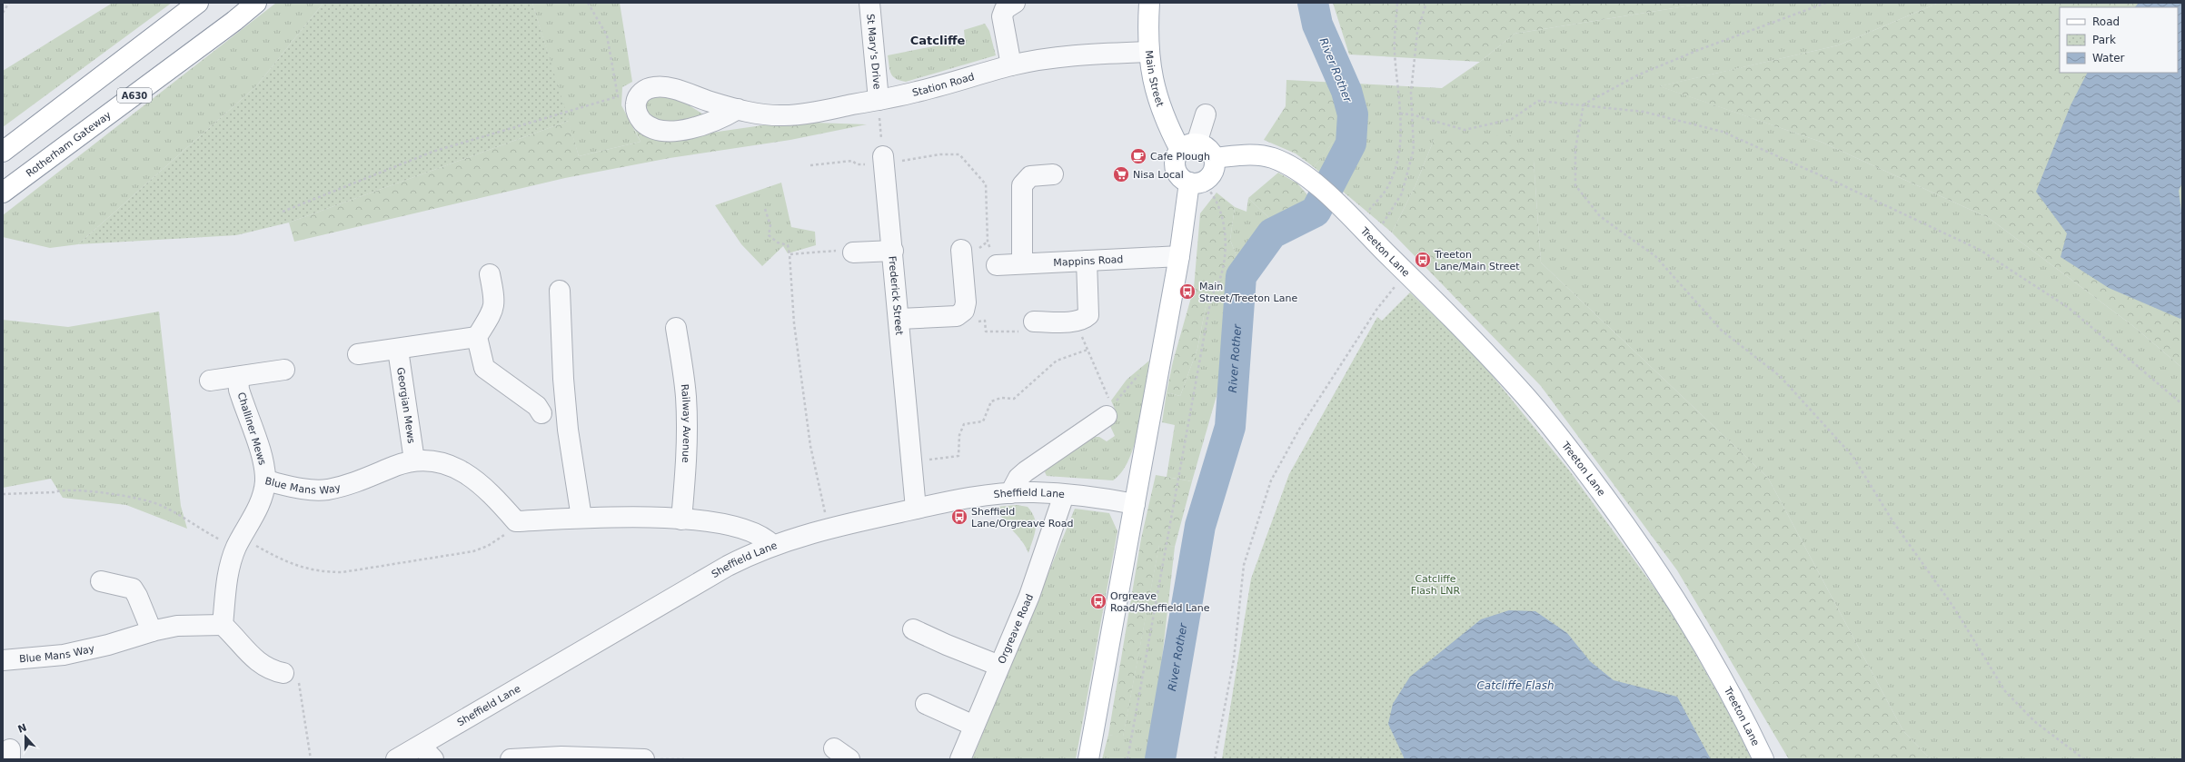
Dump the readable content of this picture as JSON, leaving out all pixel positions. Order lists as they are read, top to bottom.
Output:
{
  "streets": {
    "main road": [
      "Main Street",
      "A630",
      "Rotherham Gateway",
      "Treeton Lane"
    ],
    "street": [
      "St Mary's Drive",
      "Station Road",
      "Mappins Road",
      "Frederick Street",
      "Georgian Mews",
      "Railway Avenue",
      "Challiner Mews",
      "Blue Mans Way",
      "Sheffield Lane",
      "Orgreave Road"
    ]
  },
  "crossings": [
    ["St Mary's Drive", "Station Road"],
    ["Main Street", "Station Road"],
    ["Main Street", "Treeton Lane"],
    ["Frederick Street", "Sheffield Lane"],
    ["Georgian Mews", "Blue Mans Way"],
    ["Challiner Mews", "Blue Mans Way"],
    ["Sheffield Lane", "Orgreave Road"]
  ],
  "districts": ["Catcliffe"],
  "water": ["River Rother", "Catcliffe Flash"],
  "parks": ["Catcliffe Flash LNR"],
  "places": {
    "cafe": ["Cafe Plough"],
    "supermarket": ["Nisa Local"],
    "bus stop": [
      "Treeton Lane/Main Street",
      "Main Street/Treeton Lane",
      "Sheffield Lane/Orgreave Road",
      "Orgreave Road/Sheffield Lane"
    ]
  },
  "legend": ["Road", "Park", "Water"],
  "north": "top"
}
